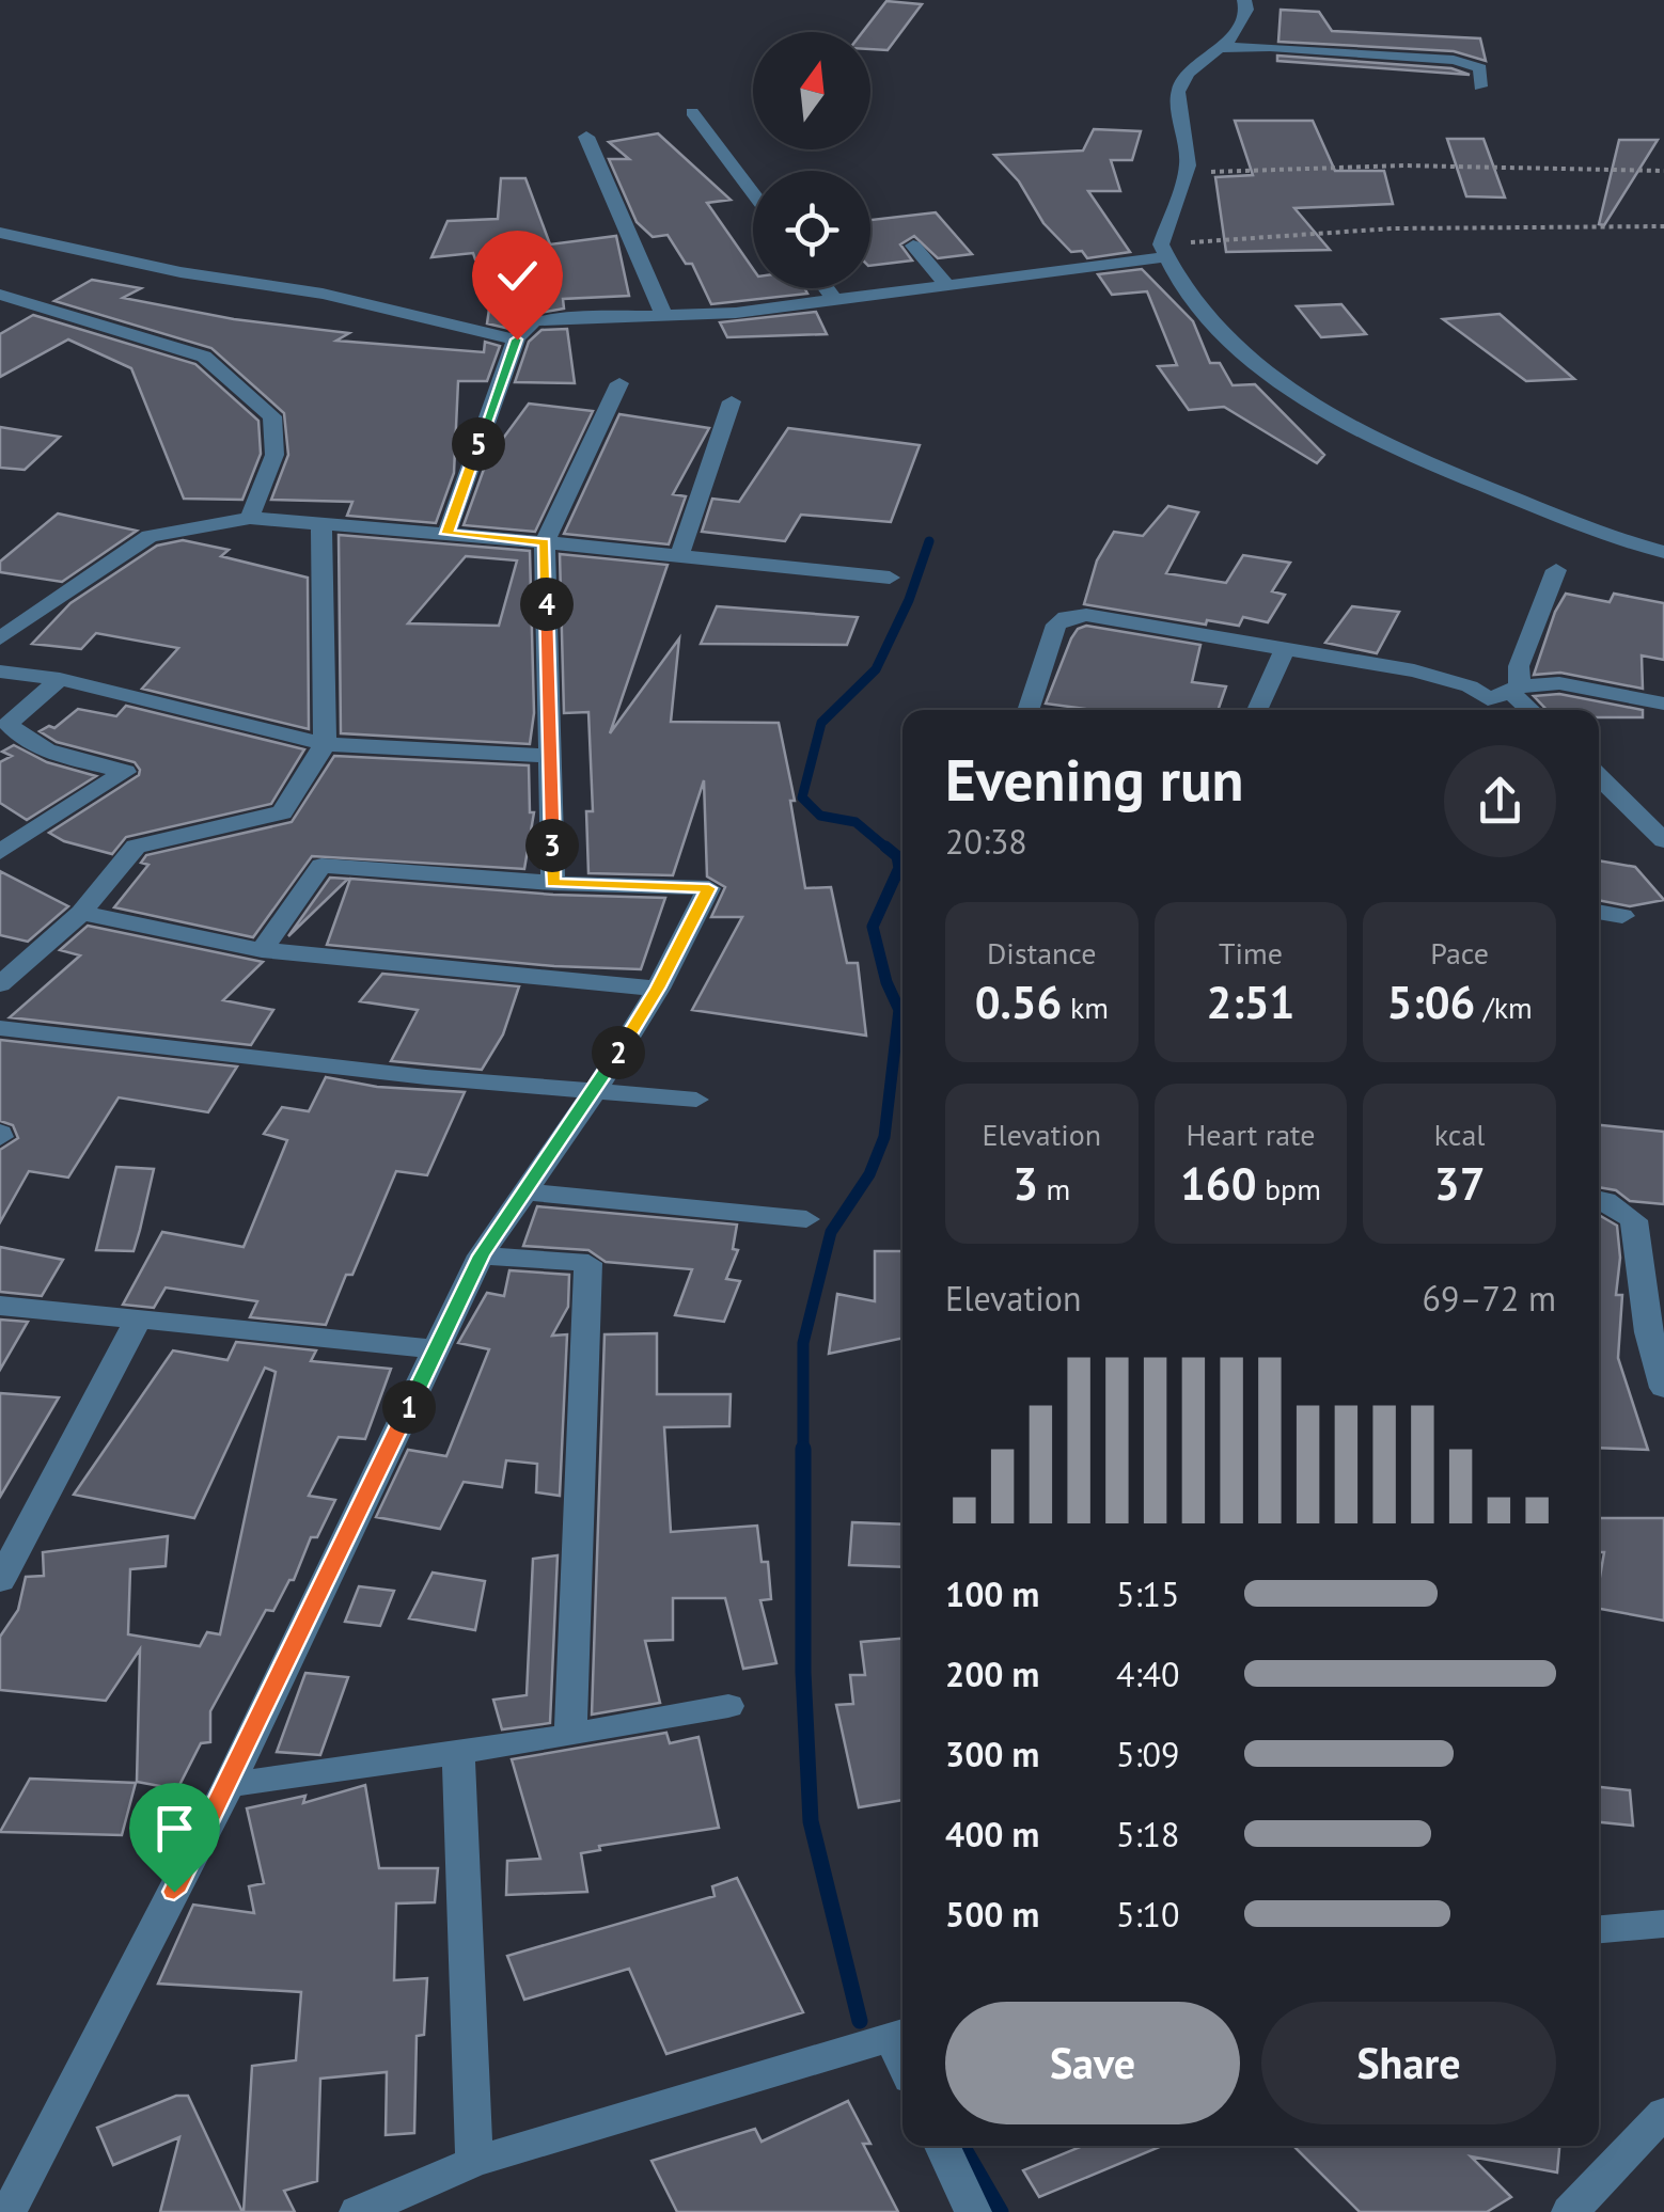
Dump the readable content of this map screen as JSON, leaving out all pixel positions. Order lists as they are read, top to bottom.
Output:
{
  "north": "top",
  "page": {
    "pins": [
      "5",
      "4",
      "3",
      "2",
      "1"
    ],
    "heading": ["Evening run", "20:38"],
    "stats": [
      ["Distance", "0.56 km"],
      ["Time", "2:51"],
      ["Pace", "5:06 /km"],
      ["Elevation", "3 m"],
      ["Heart rate", "160 bpm"],
      ["kcal", "37"]
    ],
    "chart": ["Elevation", "69–72 m"],
    "list": [
      {
        "name": "100 m",
        "note": "5:15"
      },
      {
        "name": "200 m",
        "note": "4:40"
      },
      {
        "name": "300 m",
        "note": "5:09"
      },
      {
        "name": "400 m",
        "note": "5:18"
      },
      {
        "name": "500 m",
        "note": "5:10"
      }
    ],
    "buttons": ["Save", "Share"]
  }
}
